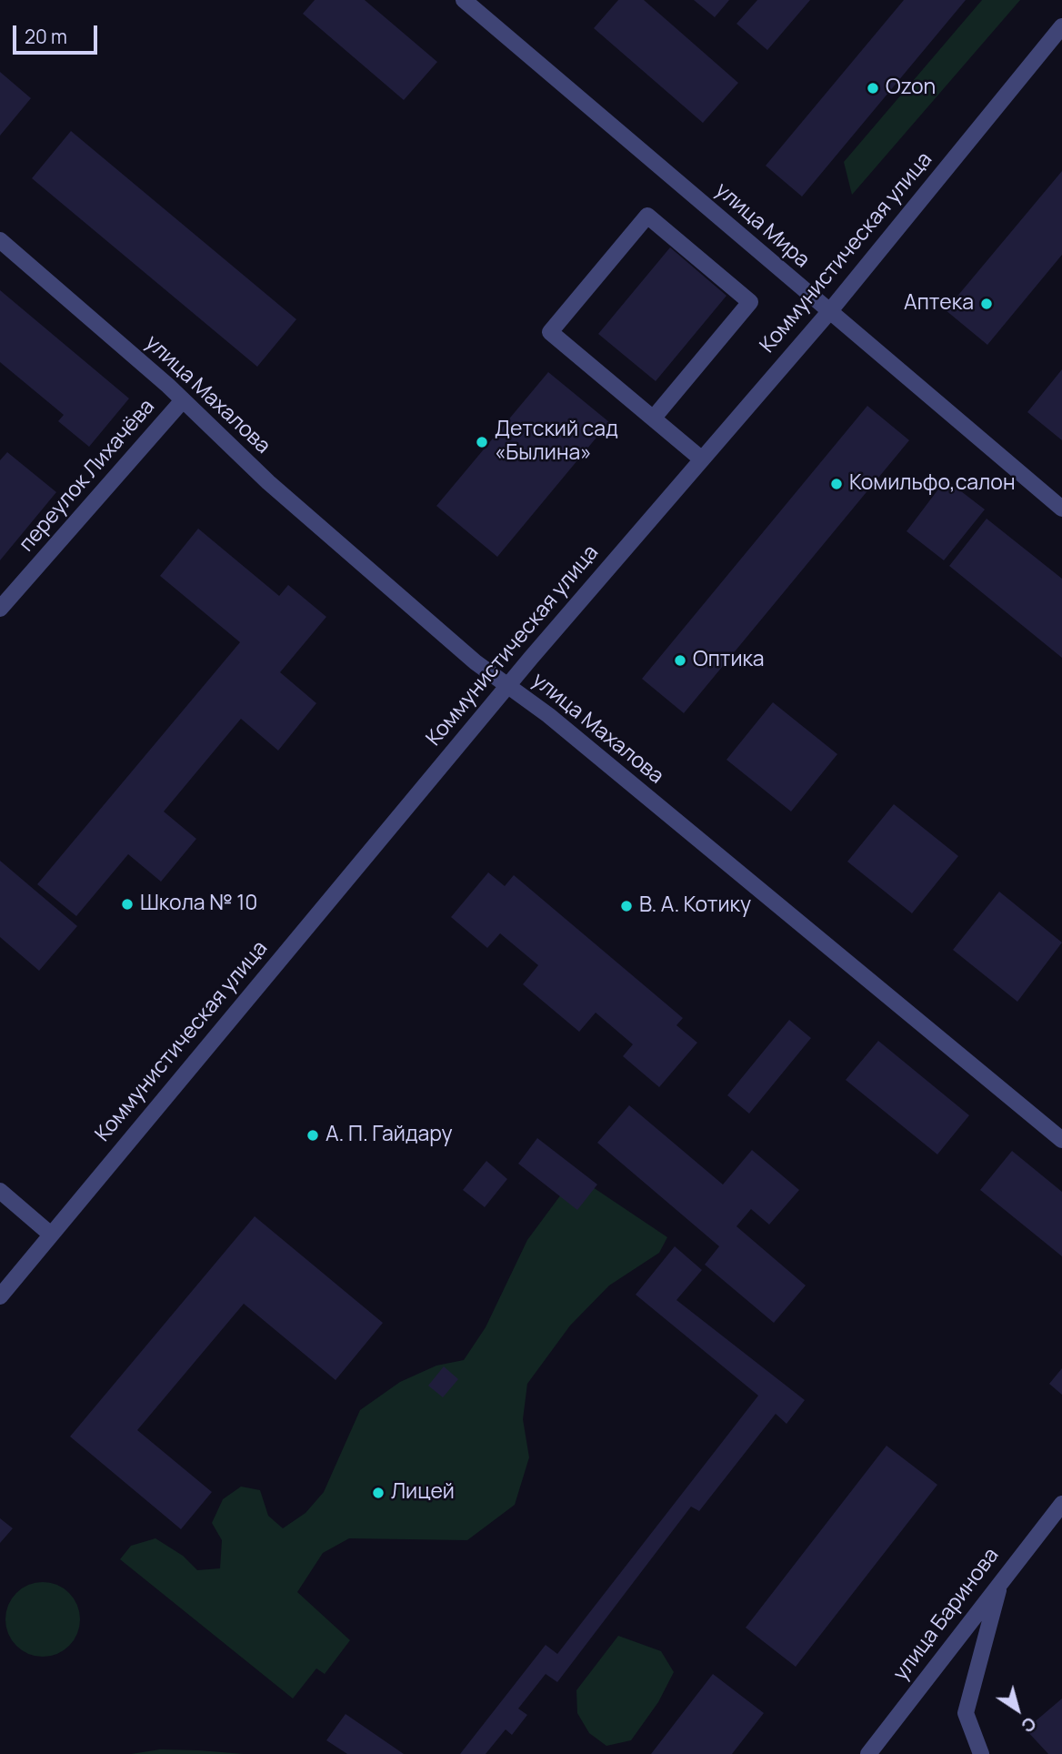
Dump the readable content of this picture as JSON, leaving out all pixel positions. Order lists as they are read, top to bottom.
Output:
{
  "streets": {
    "street": [
      "улица Мира",
      "Коммунистическая улица",
      "улица Махалова",
      "переулок Лихачёва",
      "улица Баринова"
    ]
  },
  "crossings": [
    ["улица Мира", "Коммунистическая улица"],
    ["Коммунистическая улица", "улица Махалова"],
    ["улица Махалова", "переулок Лихачёва"]
  ],
  "places": [
    "Ozon",
    "Аптека",
    "Детский сад «Былина»",
    "Комильфо,салон",
    "Оптика",
    "Школа № 10",
    "В. А. Котику",
    "А. П. Гайдару",
    "Лицей"
  ],
  "scale_bar": "20 m",
  "north": "bottom right"
}
